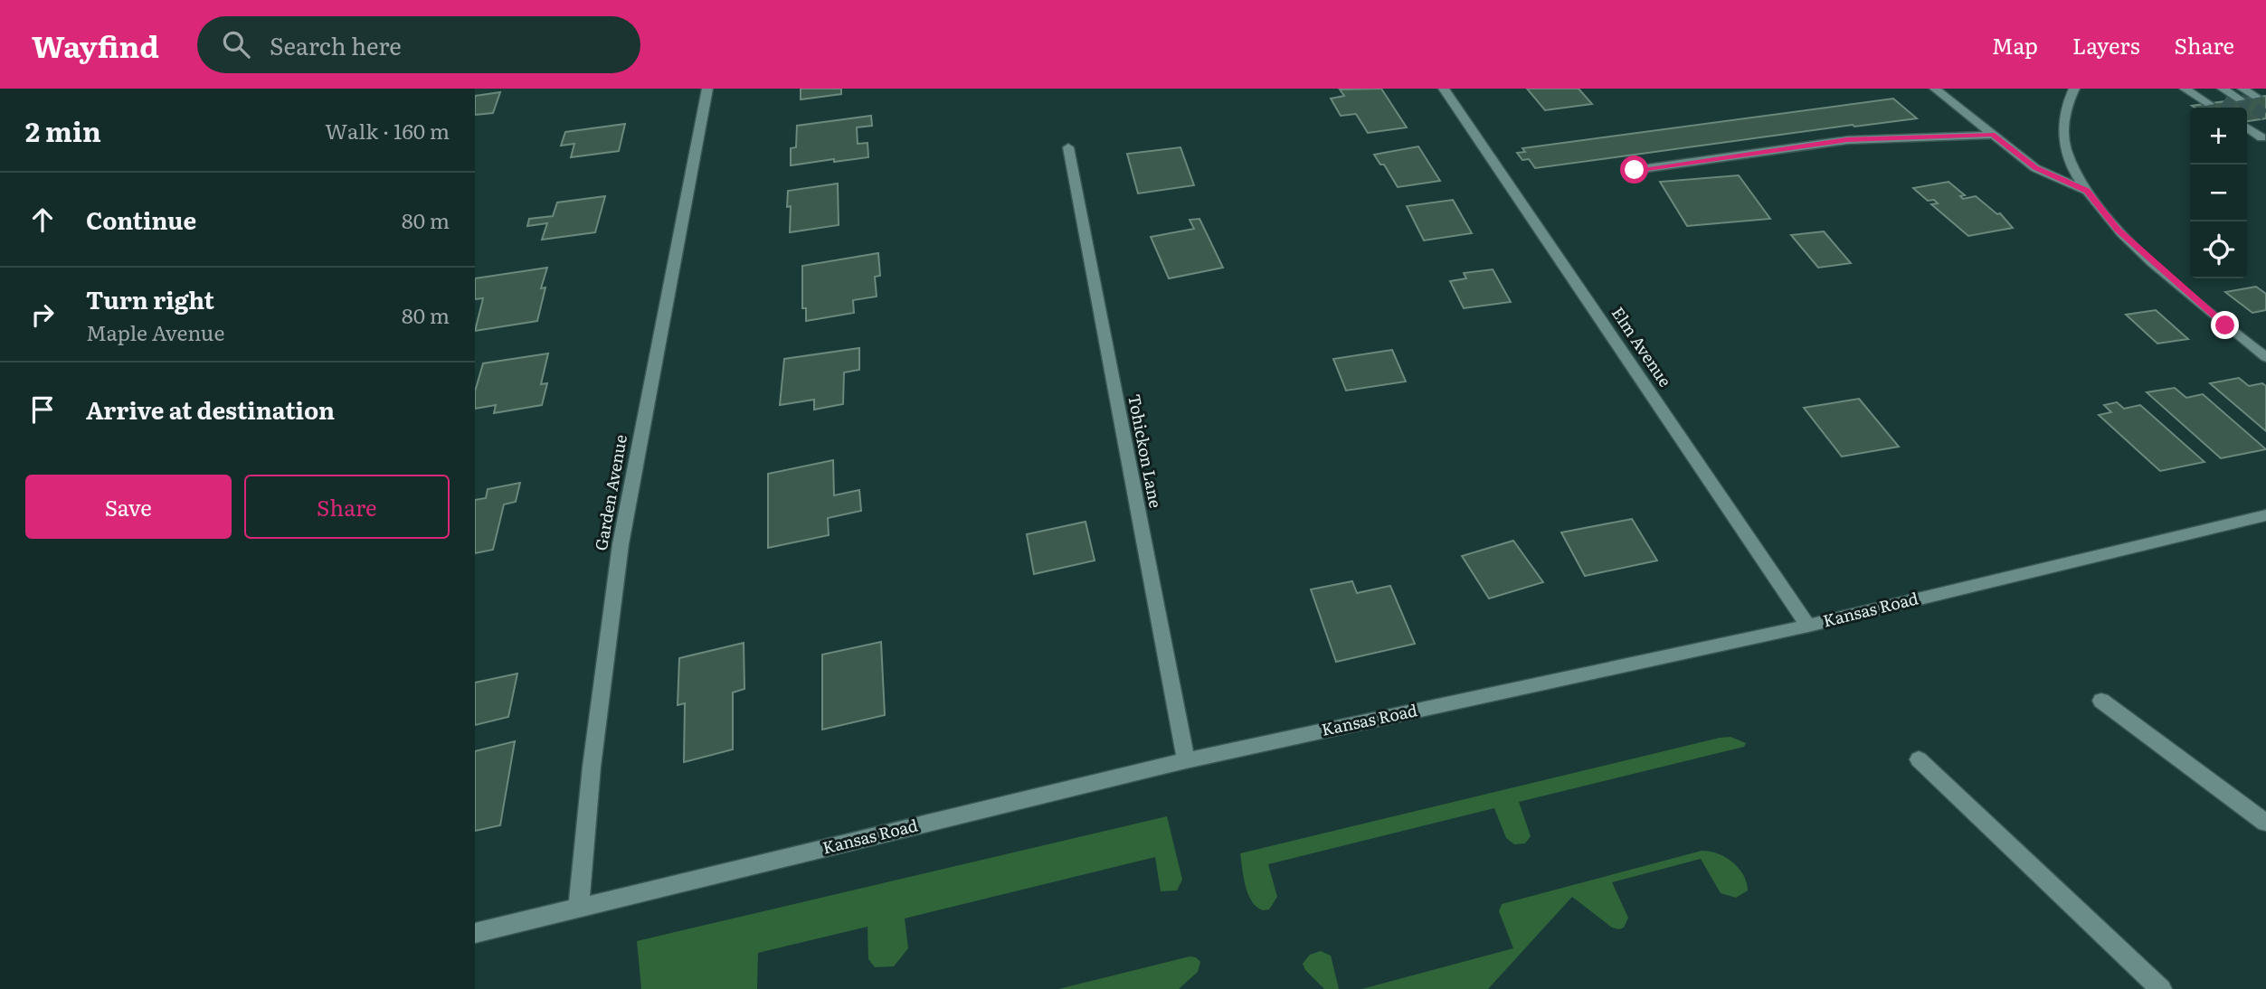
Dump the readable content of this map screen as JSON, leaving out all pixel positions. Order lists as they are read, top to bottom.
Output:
{
  "streets": {
    "street": [
      "Elm Avenue",
      "Tohickon Lane",
      "Garden Avenue",
      "Kansas Road"
    ]
  },
  "crossings": [
    ["Elm Avenue", "Kansas Road"],
    ["Tohickon Lane", "Kansas Road"],
    ["Garden Avenue", "Kansas Road"]
  ],
  "page": {
    "header": "Wayfind",
    "search": "Search here",
    "nav": ["Map", "Layers", "Share"],
    "heading": ["2 min", "Walk · 160 m"],
    "map_buttons": ["+", "−"],
    "list": [
      ["Continue", "80 m"],
      ["Turn right", "Maple Avenue", "80 m"],
      "Arrive at destination"
    ],
    "buttons": ["Save", "Share"]
  }
}
